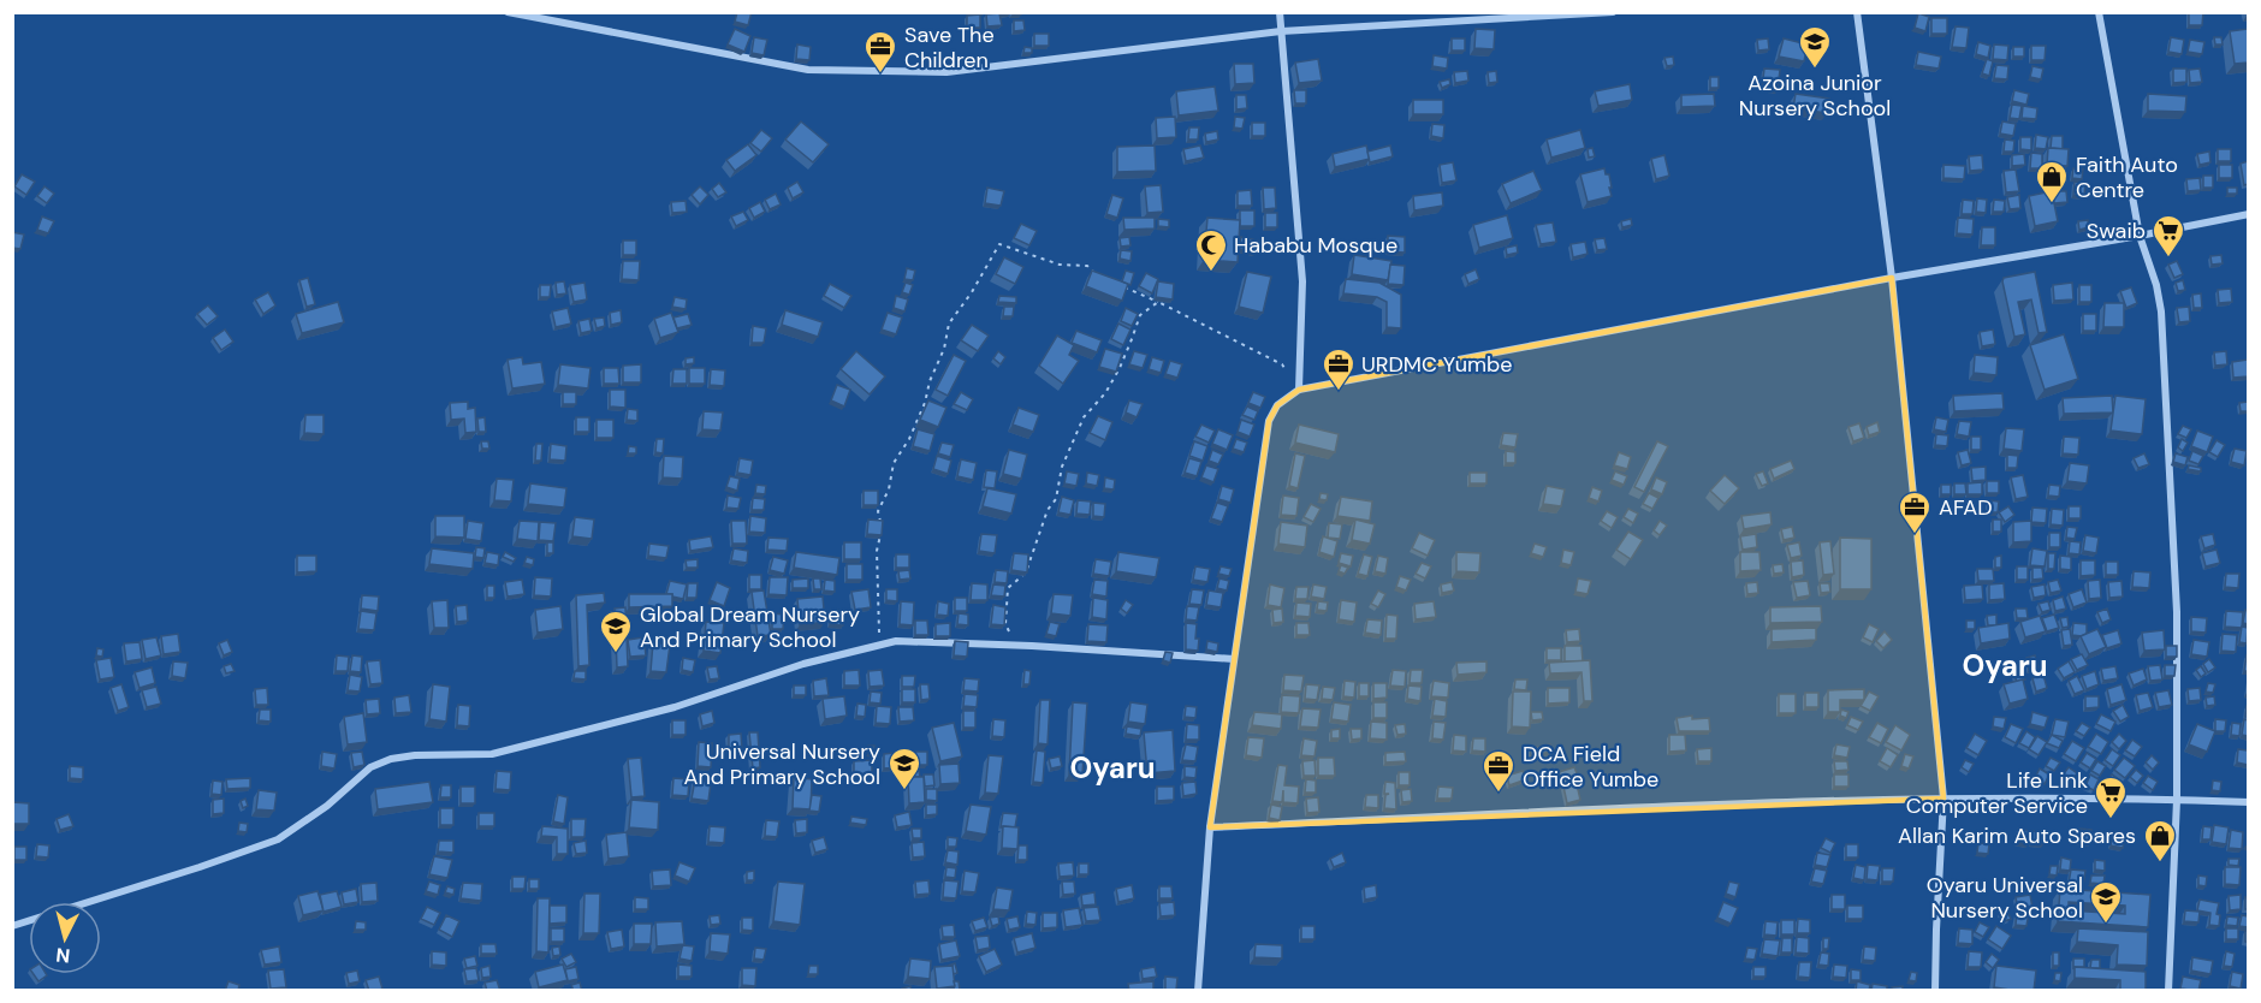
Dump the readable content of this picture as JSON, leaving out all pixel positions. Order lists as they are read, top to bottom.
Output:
{
  "districts": ["Oyaru", "Oyaru"],
  "places": {
    "school or university": [
      "Azoina Junior Nursery School",
      "Global Dream Nursery And Primary School",
      "Universal Nursery And Primary School",
      "Oyaru Universal Nursery School"
    ],
    "office": [
      "Save The Children",
      "URDMC Yumbe",
      "AFAD",
      "DCA Field Office Yumbe"
    ],
    "shop": ["Faith Auto Centre", "Allan Karim Auto Spares"],
    "supermarket": ["Swaib", "Life Link Computer Service"],
    "mosque": ["Hababu Mosque"]
  },
  "north": "bottom"
}
